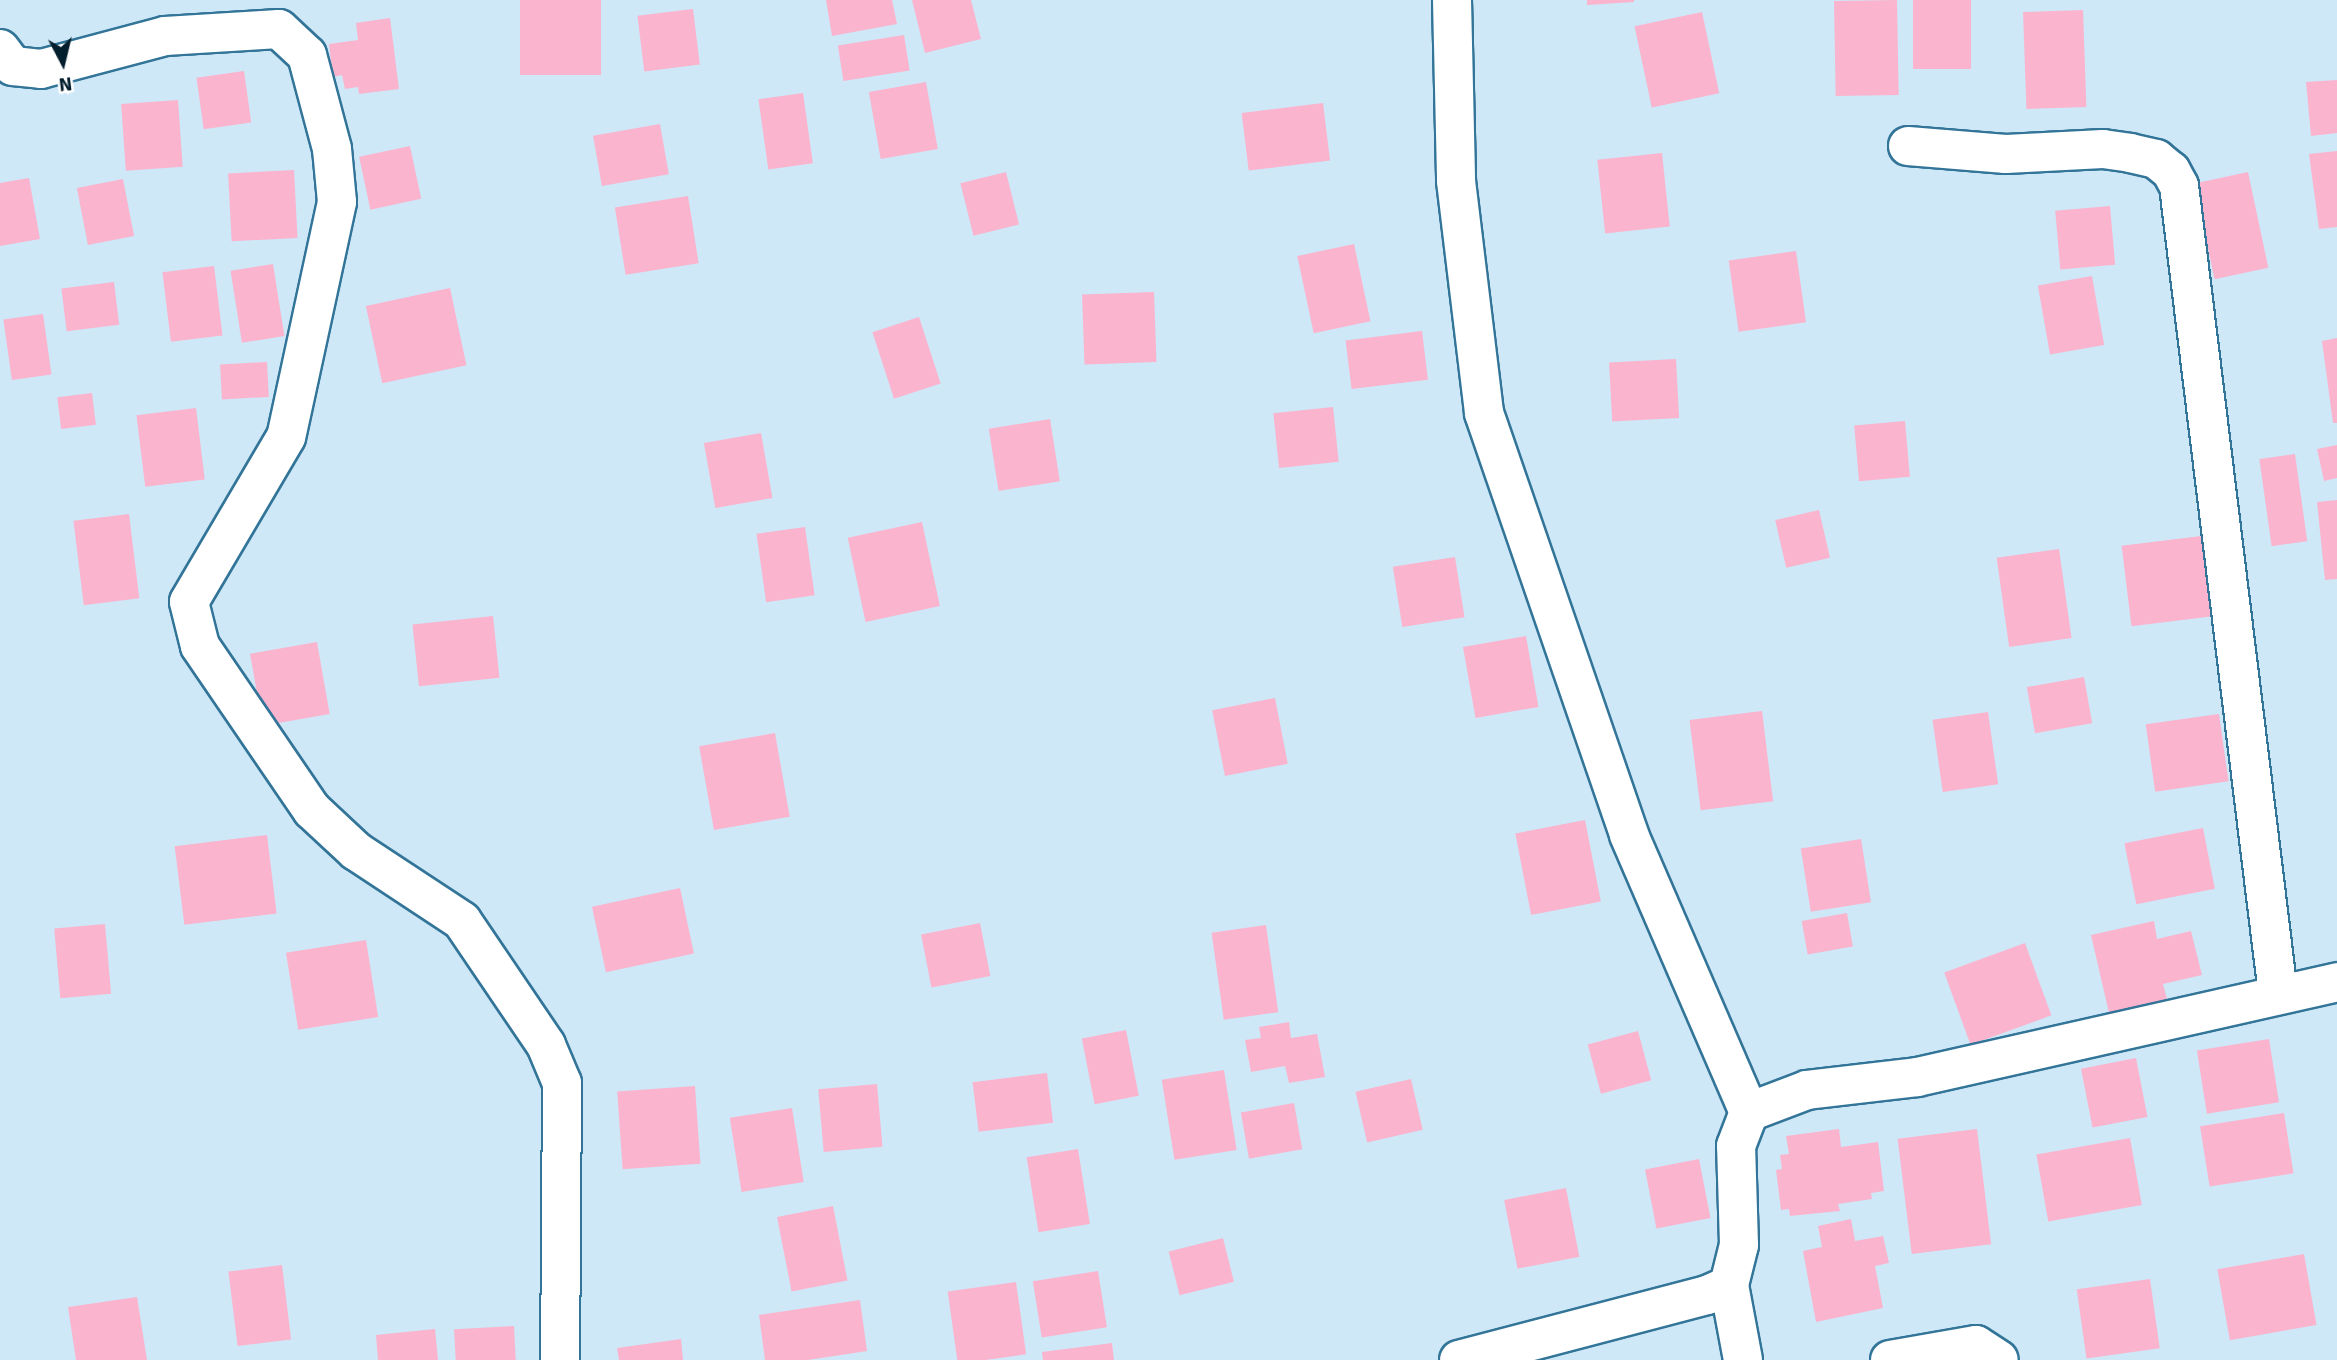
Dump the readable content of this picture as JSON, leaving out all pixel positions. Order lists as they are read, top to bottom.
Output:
{
  "north": "bottom"
}
